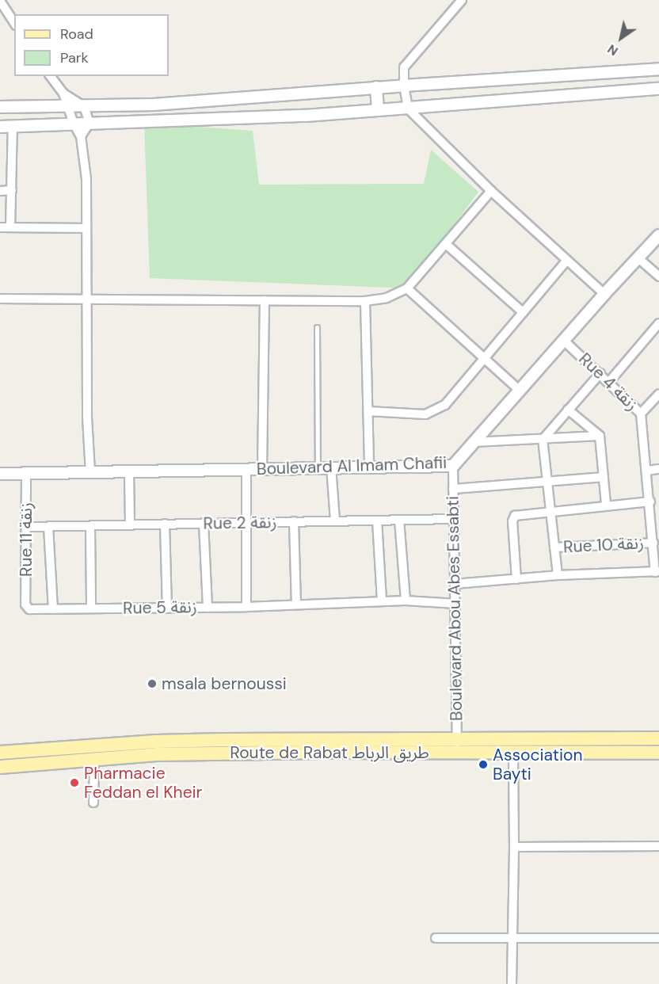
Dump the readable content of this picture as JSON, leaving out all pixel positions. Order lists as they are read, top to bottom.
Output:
{
  "streets": {
    "main road": ["Route de Rabat طريق الرباط"],
    "street": [
      "Rue 4 زنقة",
      "Boulevard Al Imam Chafii",
      "Rue 2 زنقة",
      "Rue 11 زنقة",
      "Rue 10 زنقة",
      "Rue 5 زنقة",
      "Boulevard Abou Abes Essabti"
    ]
  },
  "crossings": [
    ["Rue 4 زنقة", "Boulevard Al Imam Chafii"],
    ["Rue 4 زنقة", "Rue 10 زنقة"],
    ["Boulevard Al Imam Chafii", "Rue 11 زنقة"],
    ["Boulevard Al Imam Chafii", "Boulevard Abou Abes Essabti"],
    ["Rue 2 زنقة", "Rue 11 زنقة"],
    ["Rue 2 زنقة", "Boulevard Abou Abes Essabti"],
    ["Rue 11 زنقة", "Rue 5 زنقة"],
    ["Rue 5 زنقة", "Boulevard Abou Abes Essabti"],
    ["Boulevard Abou Abes Essabti", "Route de Rabat طريق الرباط"]
  ],
  "places": ["msala bernoussi", "Association Bayti", "Pharmacie Feddan el Kheir"],
  "legend": ["Road", "Park"],
  "north": "bottom left"
}
